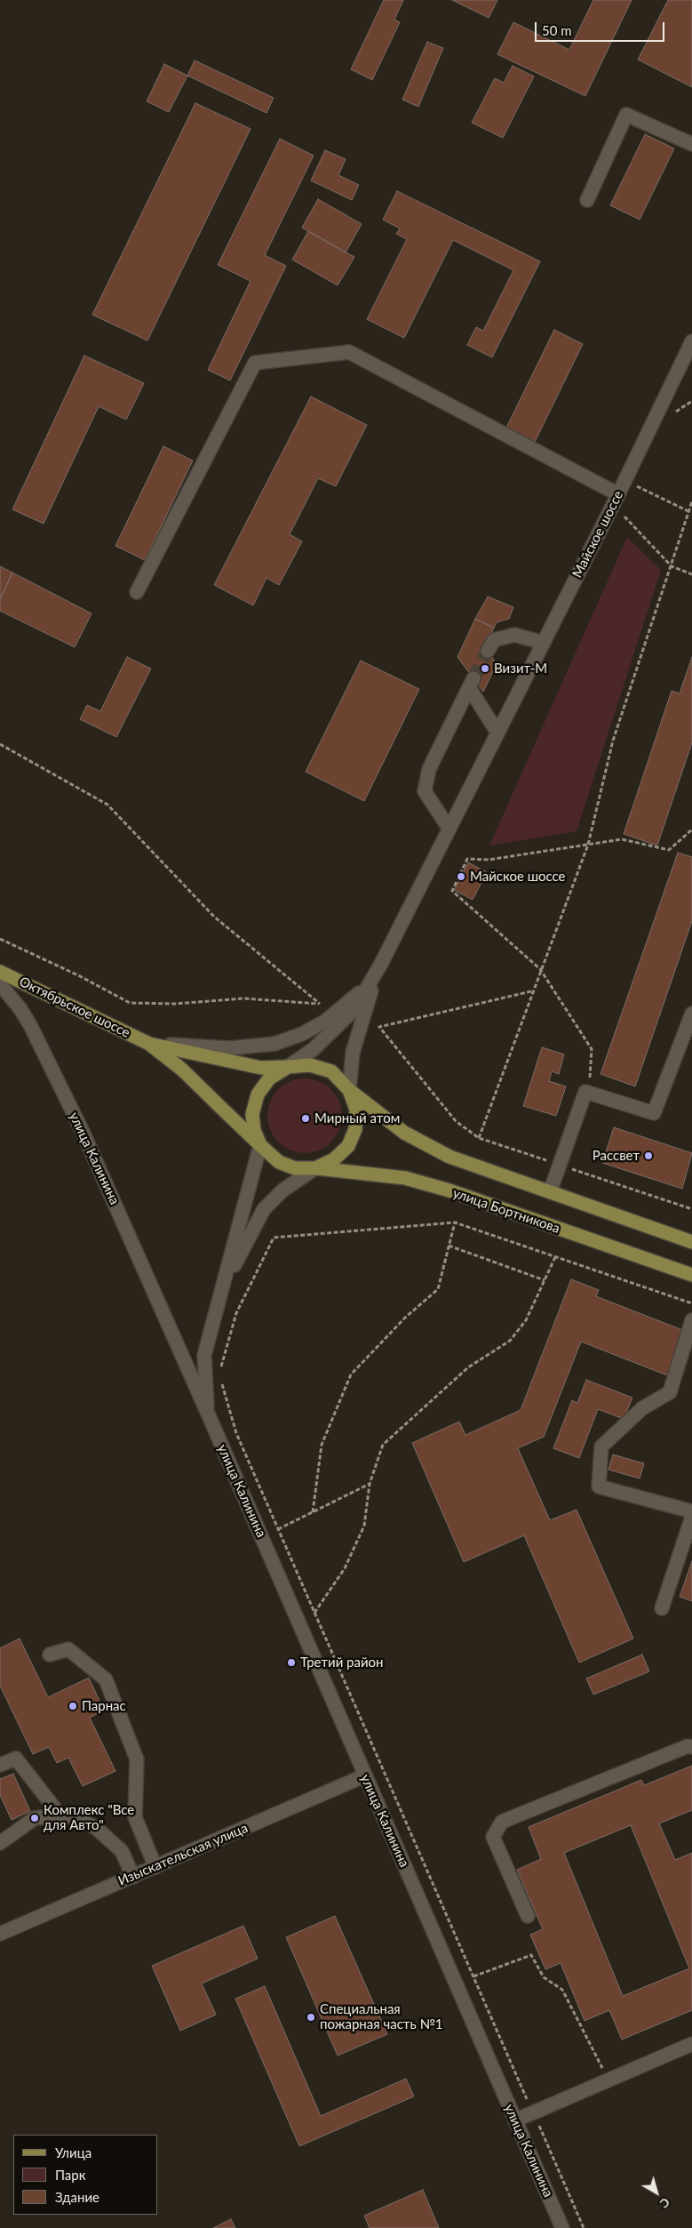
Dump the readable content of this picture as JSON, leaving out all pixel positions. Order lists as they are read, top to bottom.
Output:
{
  "streets": {
    "main road": ["Октябрьское шоссе", "улица Бортникова"],
    "street": ["Майское шоссе", "улица Калинина", "Изыскательская улица"]
  },
  "crossings": [
    ["Майское шоссе", "Октябрьское шоссе"],
    ["Майское шоссе", "улица Калинина"],
    ["Майское шоссе", "улица Бортникова"],
    ["Октябрьское шоссе", "улица Калинина"],
    ["Октябрьское шоссе", "улица Бортникова"],
    ["улица Калинина", "улица Бортникова"],
    ["улица Калинина", "Изыскательская улица"]
  ],
  "places": [
    "Визит-М",
    "Майское шоссе",
    "Мирный атом",
    "Рассвет",
    "Третий район",
    "Парнас",
    "Комплекс \"Все для Авто\"",
    "Специальная пожарная часть №1"
  ],
  "legend": ["Улица", "Парк", "Здание"],
  "scale_bar": "50 m",
  "north": "bottom right"
}
